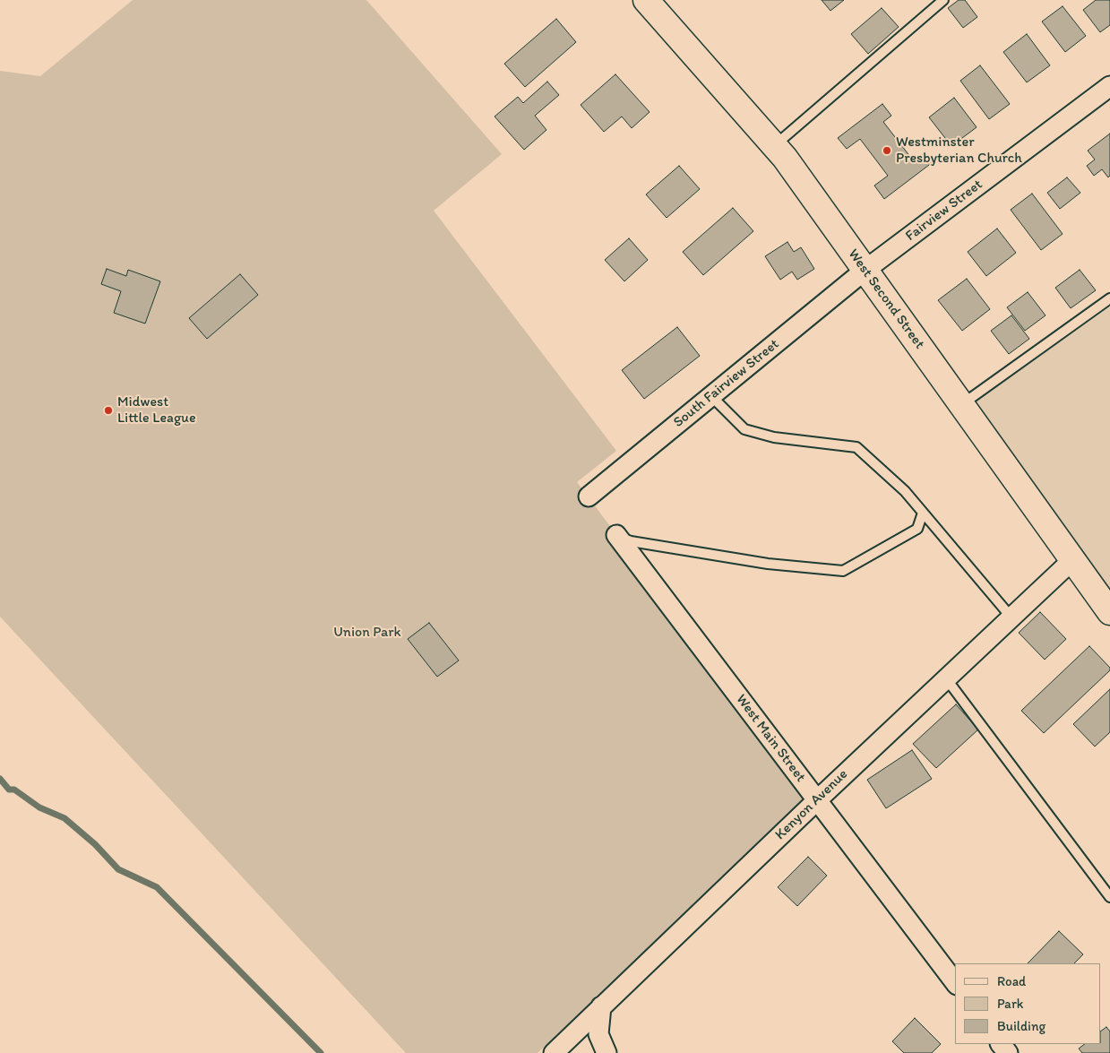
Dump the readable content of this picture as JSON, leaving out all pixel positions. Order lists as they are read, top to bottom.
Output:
{
  "streets": {
    "main road": ["West Second Street"],
    "street": [
      "Fairview Street",
      "South Fairview Street",
      "West Main Street",
      "Kenyon Avenue"
    ]
  },
  "crossings": [
    ["Fairview Street", "West Second Street"],
    ["Fairview Street", "South Fairview Street"],
    ["West Second Street", "South Fairview Street"],
    ["West Second Street", "Kenyon Avenue"],
    ["West Main Street", "Kenyon Avenue"]
  ],
  "parks": ["Union Park"],
  "places": ["Westminster Presbyterian Church", "Midwest Little League"],
  "legend": ["Road", "Park", "Building"]
}
